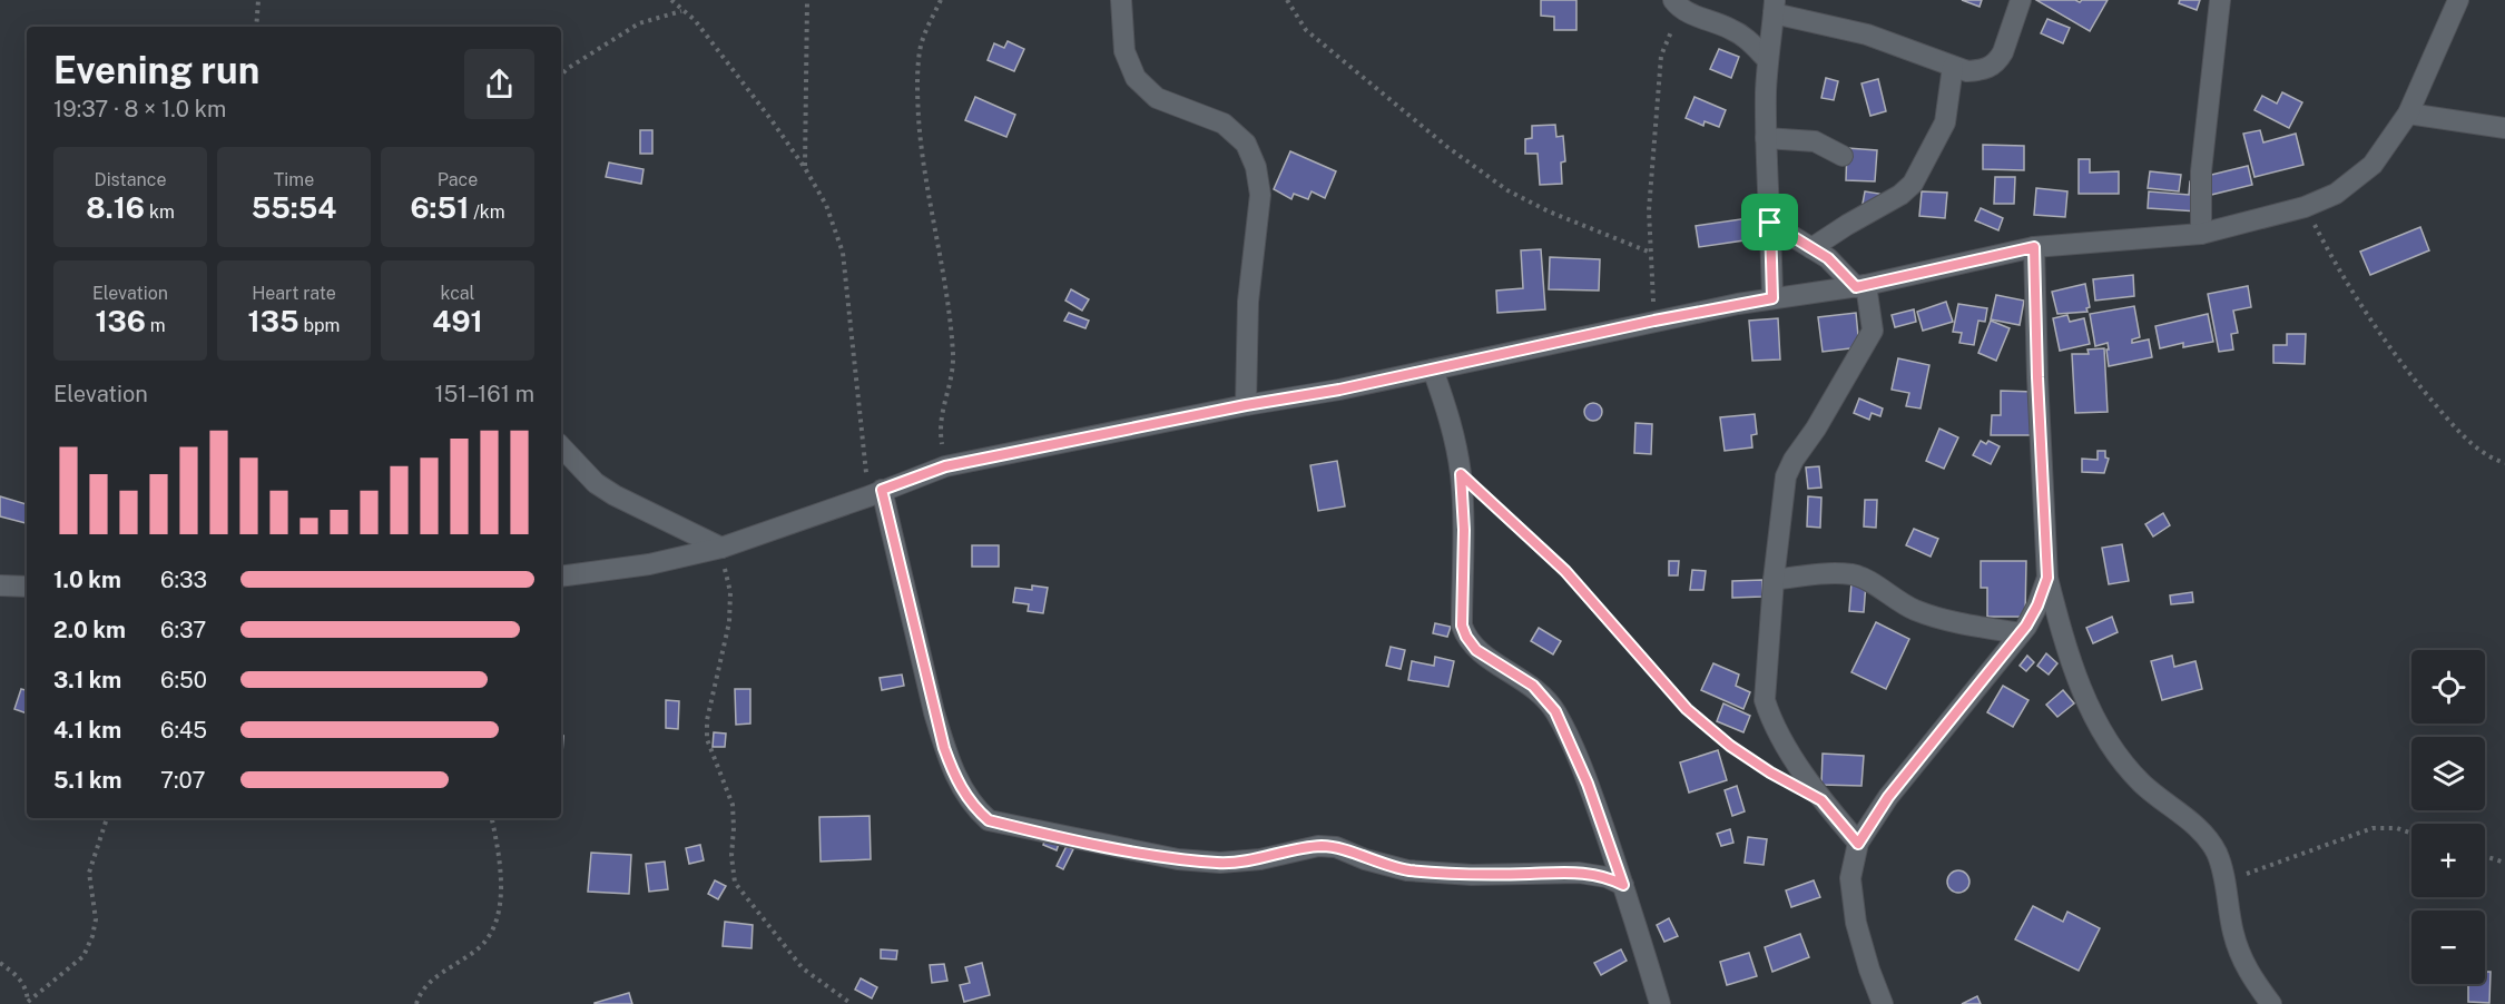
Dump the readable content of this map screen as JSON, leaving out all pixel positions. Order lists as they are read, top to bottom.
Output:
{
  "page": {
    "heading": ["Evening run", "19:37 · 8 × 1.0 km"],
    "stats": [
      ["Distance", "8.16 km"],
      ["Time", "55:54"],
      ["Pace", "6:51 /km"],
      ["Elevation", "136 m"],
      ["Heart rate", "135 bpm"],
      ["kcal", "491"]
    ],
    "chart": ["Elevation", "151–161 m"],
    "list": [
      {
        "name": "1.0 km",
        "note": "6:33"
      },
      {
        "name": "2.0 km",
        "note": "6:37"
      },
      {
        "name": "3.1 km",
        "note": "6:50"
      },
      {
        "name": "4.1 km",
        "note": "6:45"
      },
      {
        "name": "5.1 km",
        "note": "7:07"
      }
    ],
    "map_buttons": ["+", "−"]
  }
}
